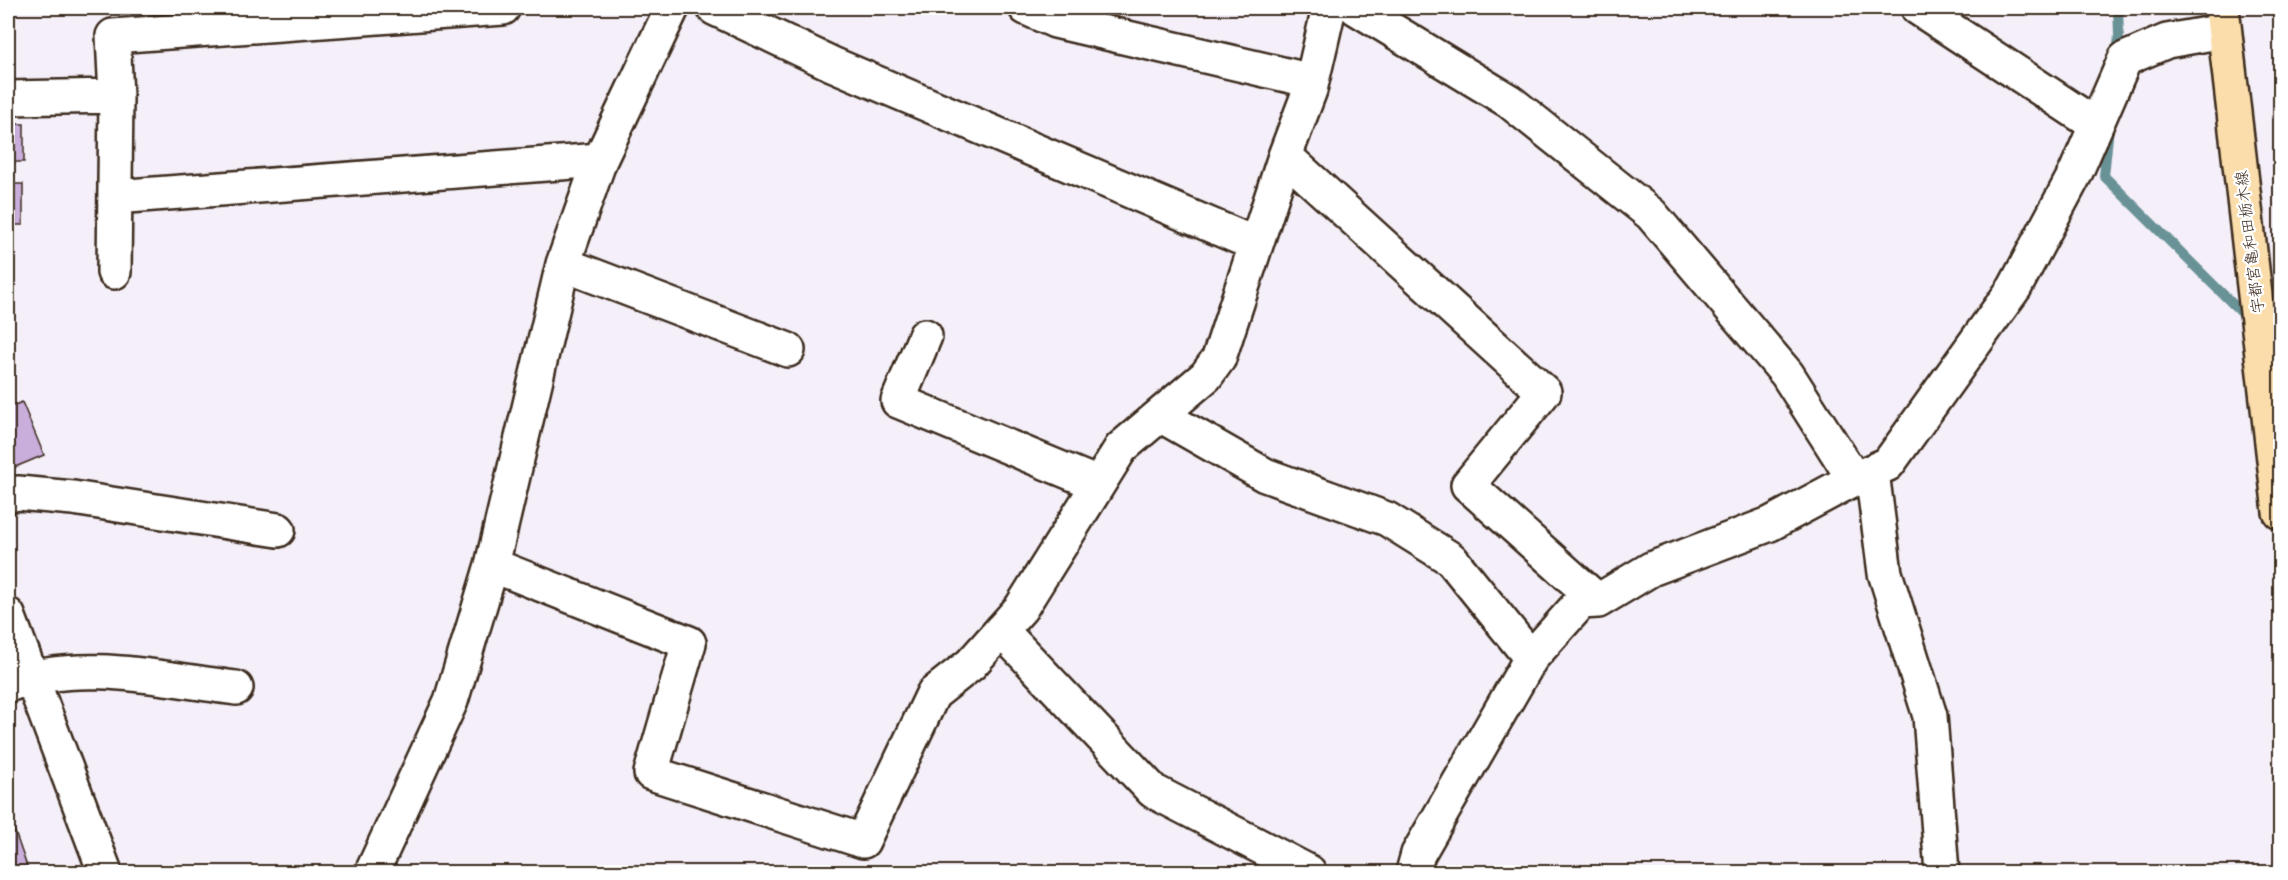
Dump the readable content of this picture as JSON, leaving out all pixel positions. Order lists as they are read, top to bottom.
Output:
{
  "streets": {
    "main road": ["宇都宮亀和田栃木線"]
  }
}
